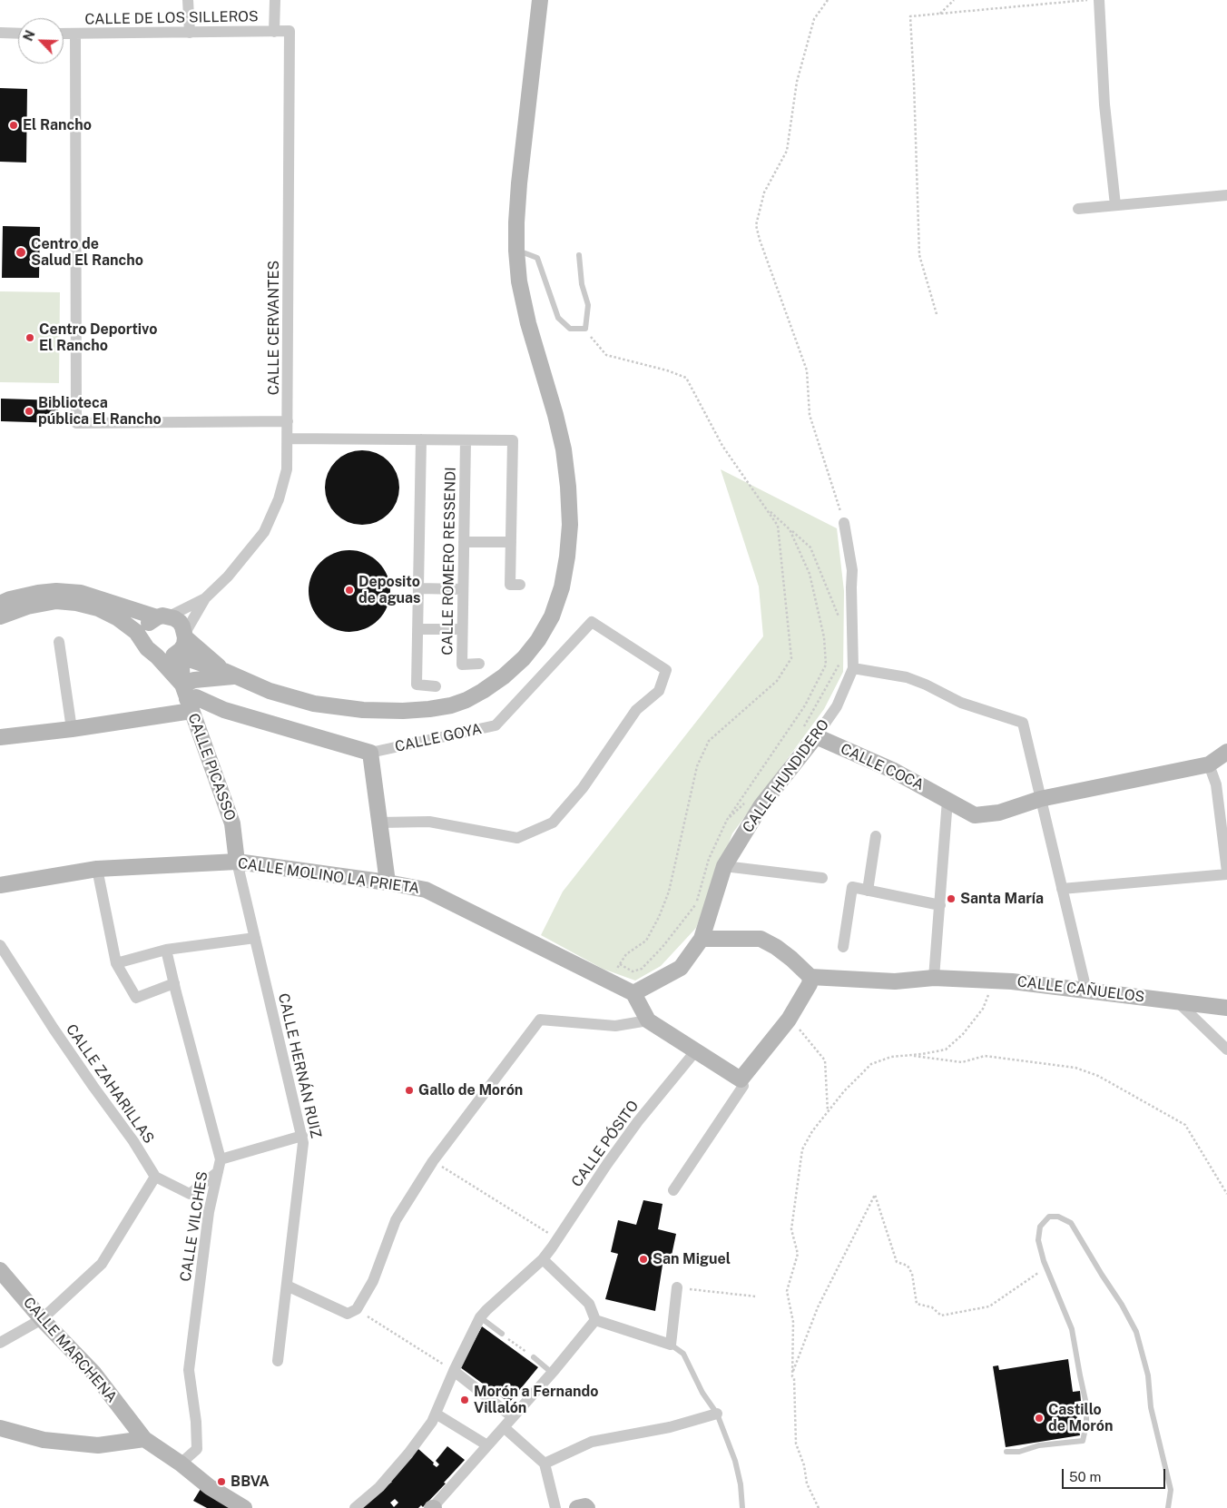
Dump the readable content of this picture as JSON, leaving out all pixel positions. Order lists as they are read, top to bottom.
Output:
{
  "streets": {
    "street": [
      "CALLE DE LOS SILLEROS",
      "CALLE CERVANTES",
      "CALLE ROMERO RESSENDI",
      "CALLE GOYA",
      "CALLE PICASSO",
      "CALLE COCA",
      "CALLE HUNDIDERO",
      "CALLE MOLINO LA PRIETA",
      "CALLE CAÑUELOS",
      "CALLE HERNÁN RUIZ",
      "CALLE ZAHARILLAS",
      "CALLE PÓSITO",
      "CALLE VILCHES",
      "CALLE MARCHENA"
    ]
  },
  "crossings": [
    ["CALLE DE LOS SILLEROS", "CALLE CERVANTES"],
    ["CALLE GOYA", "CALLE PICASSO"],
    ["CALLE PICASSO", "CALLE MOLINO LA PRIETA"],
    ["CALLE PICASSO", "CALLE HERNÁN RUIZ"],
    ["CALLE COCA", "CALLE HUNDIDERO"],
    ["CALLE HUNDIDERO", "CALLE MOLINO LA PRIETA"],
    ["CALLE MOLINO LA PRIETA", "CALLE HERNÁN RUIZ"],
    ["CALLE VILCHES", "CALLE MARCHENA"]
  ],
  "places": [
    "El Rancho",
    "Centro de Salud El Rancho",
    "Centro Deportivo El Rancho",
    "Biblioteca pública El Rancho",
    "Deposito de aguas",
    "Santa María",
    "Gallo de Morón",
    "San Miguel",
    "Morón a Fernando Villalón",
    "Castillo de Morón",
    "BBVA"
  ],
  "scale_bar": "50 m",
  "north": "top left"
}
